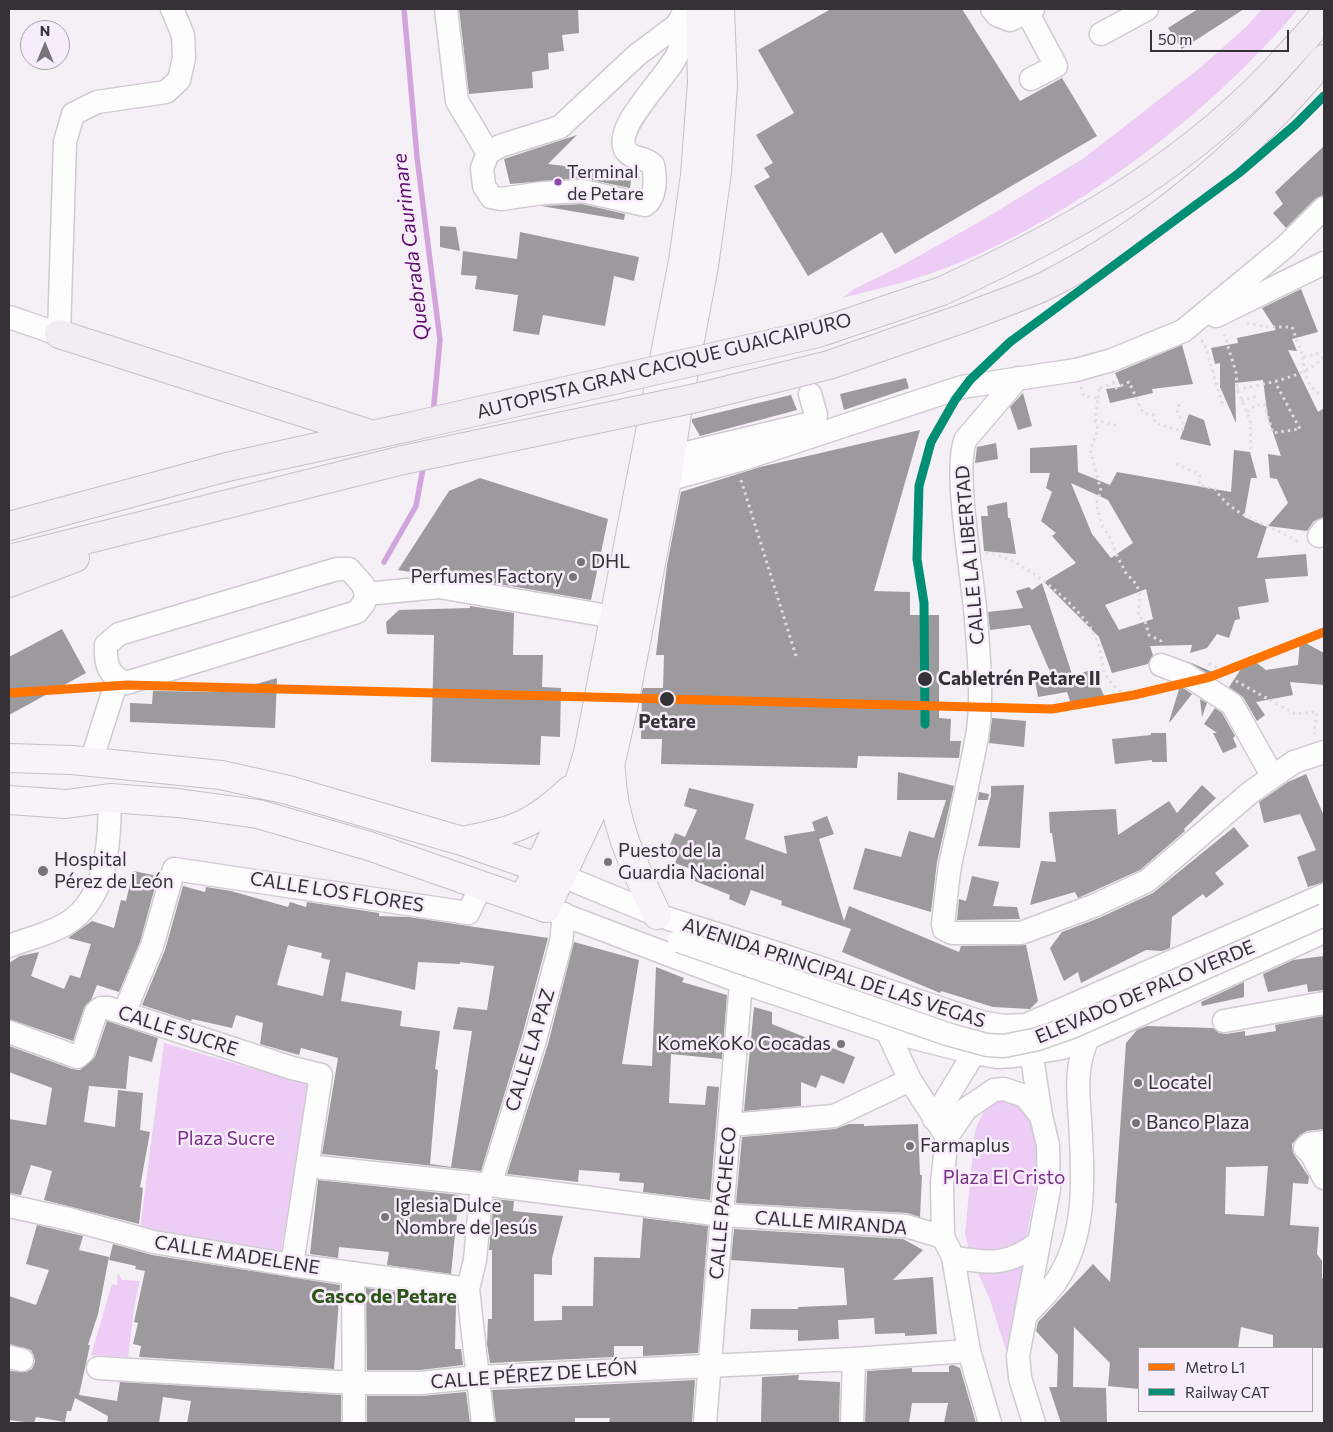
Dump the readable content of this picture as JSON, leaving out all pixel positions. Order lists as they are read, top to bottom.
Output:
{
  "streets": {
    "highway": ["AUTOPISTA GRAN CACIQUE GUAICAIPURO"],
    "street": [
      "CALLE LA LIBERTAD",
      "CALLE LOS FLORES",
      "AVENIDA PRINCIPAL DE LAS VEGAS",
      "ELEVADO DE PALO VERDE",
      "CALLE SUCRE",
      "CALLE LA PAZ",
      "CALLE PACHECO",
      "CALLE MIRANDA",
      "CALLE MADELENE",
      "CALLE PÉREZ DE LEÓN"
    ]
  },
  "crossings": [
    ["CALLE LOS FLORES", "CALLE SUCRE"],
    ["AVENIDA PRINCIPAL DE LAS VEGAS", "ELEVADO DE PALO VERDE"],
    ["AVENIDA PRINCIPAL DE LAS VEGAS", "CALLE LA PAZ"],
    ["AVENIDA PRINCIPAL DE LAS VEGAS", "CALLE PACHECO"],
    ["CALLE SUCRE", "CALLE MIRANDA"],
    ["CALLE LA PAZ", "CALLE MIRANDA"],
    ["CALLE LA PAZ", "CALLE MADELENE"],
    ["CALLE LA PAZ", "CALLE PÉREZ DE LEÓN"],
    ["CALLE PACHECO", "CALLE MIRANDA"],
    ["CALLE PACHECO", "CALLE PÉREZ DE LEÓN"]
  ],
  "districts": ["Casco de Petare"],
  "water": ["Quebrada Caurimare"],
  "parks": ["Plaza Sucre", "Plaza El Cristo"],
  "places": [
    "Terminal de Petare",
    "DHL",
    "Perfumes Factory",
    "Cabletrén Petare II",
    "Petare",
    "Puesto de la Guardia Nacional",
    "Hospital Pérez de León",
    "KomeKoKo Cocadas",
    "Locatel",
    "Banco Plaza",
    "Farmaplus",
    "Iglesia Dulce Nombre de Jesús"
  ],
  "lines": ["rail line CAT", "metro line L1"],
  "legend": ["Metro L1", "Railway CAT"],
  "scale_bar": "50 m",
  "north": "top"
}
